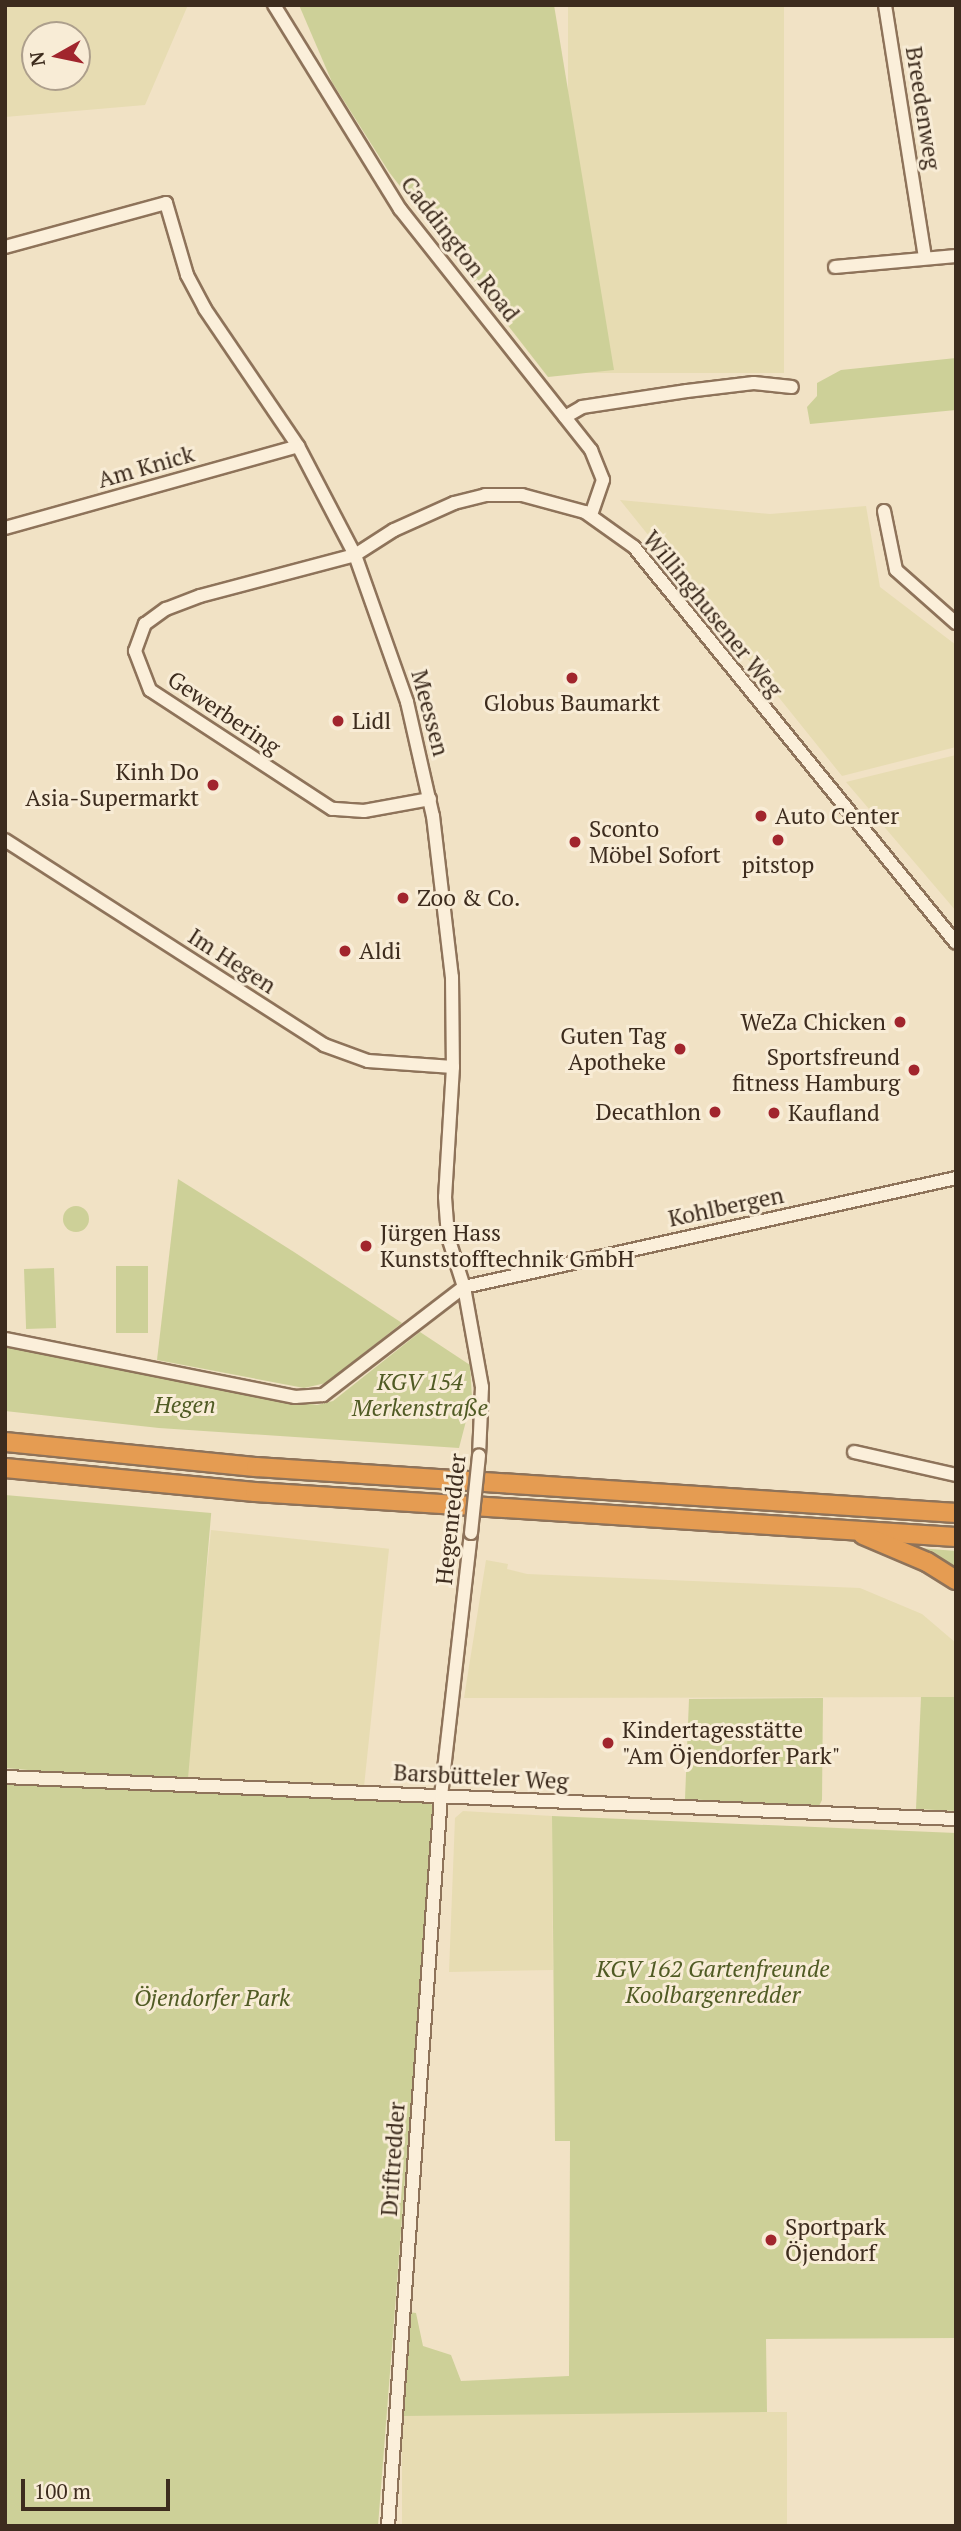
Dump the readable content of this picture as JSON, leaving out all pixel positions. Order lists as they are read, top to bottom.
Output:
{
  "streets": {
    "street": [
      "Breedenweg",
      "Caddington Road",
      "Am Knick",
      "Willinghusener Weg",
      "Gewerbering",
      "Meessen",
      "Im Hegen",
      "Kohlbergen",
      "Hegenredder",
      "Barsbütteler Weg",
      "Driftredder"
    ]
  },
  "crossings": [
    ["Caddington Road", "Willinghusener Weg"],
    ["Am Knick", "Meessen"],
    ["Willinghusener Weg", "Gewerbering"],
    ["Willinghusener Weg", "Meessen"],
    ["Gewerbering", "Meessen"],
    ["Meessen", "Im Hegen"],
    ["Meessen", "Kohlbergen"],
    ["Meessen", "Hegenredder"],
    ["Kohlbergen", "Hegenredder"],
    ["Hegenredder", "Barsbütteler Weg"],
    ["Hegenredder", "Driftredder"],
    ["Barsbütteler Weg", "Driftredder"]
  ],
  "parks": [
    "KGV 154 Merkenstraße",
    "Hegen",
    "KGV 162 Gartenfreunde Koolbargenredder",
    "Öjendorfer Park"
  ],
  "places": [
    "Globus Baumarkt",
    "Lidl",
    "Kinh Do Asia-Supermarkt",
    "Auto Center",
    "pitstop",
    "Sconto Möbel Sofort",
    "Zoo & Co.",
    "Aldi",
    "WeZa Chicken",
    "Guten Tag Apotheke",
    "Sportsfreund fitness Hamburg",
    "Decathlon",
    "Kaufland",
    "Jürgen Hass Kunststofftechnik GmbH",
    "Kindertagesstätte \"Am Öjendorfer Park\"",
    "Sportpark Öjendorf"
  ],
  "scale_bar": "100 m",
  "north": "left"
}
